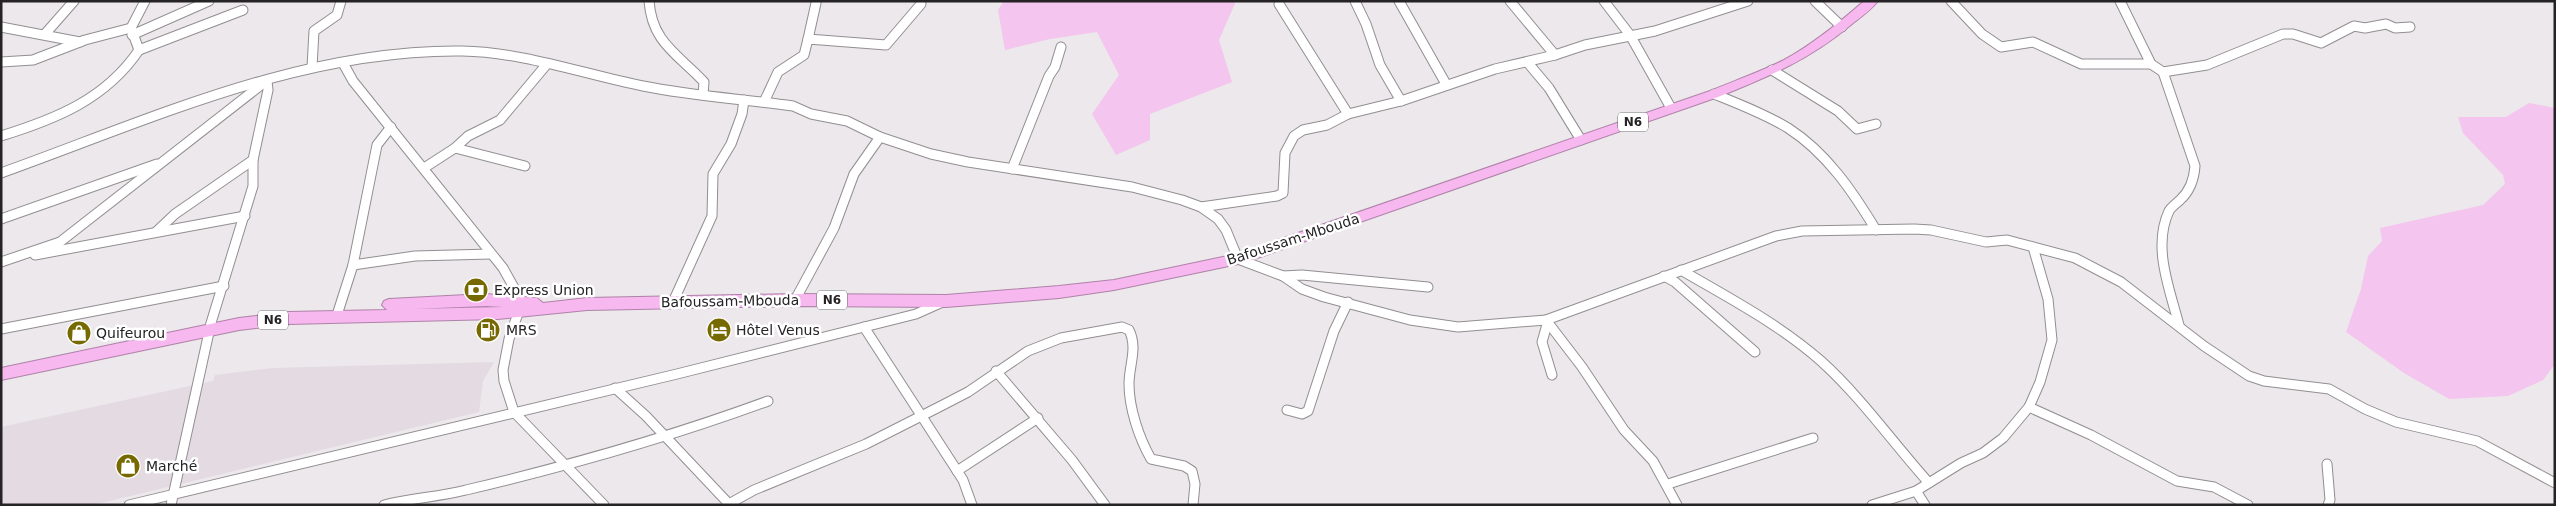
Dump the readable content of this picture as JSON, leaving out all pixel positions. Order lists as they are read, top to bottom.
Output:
{
  "streets": {
    "highway": ["N6", "Bafoussam-Mbouda"]
  },
  "places": {
    "bank": ["Express Union"],
    "fuel station": ["MRS"],
    "hotel": ["Hôtel Venus"],
    "shop": ["Quifeurou", "Marché"]
  }
}
